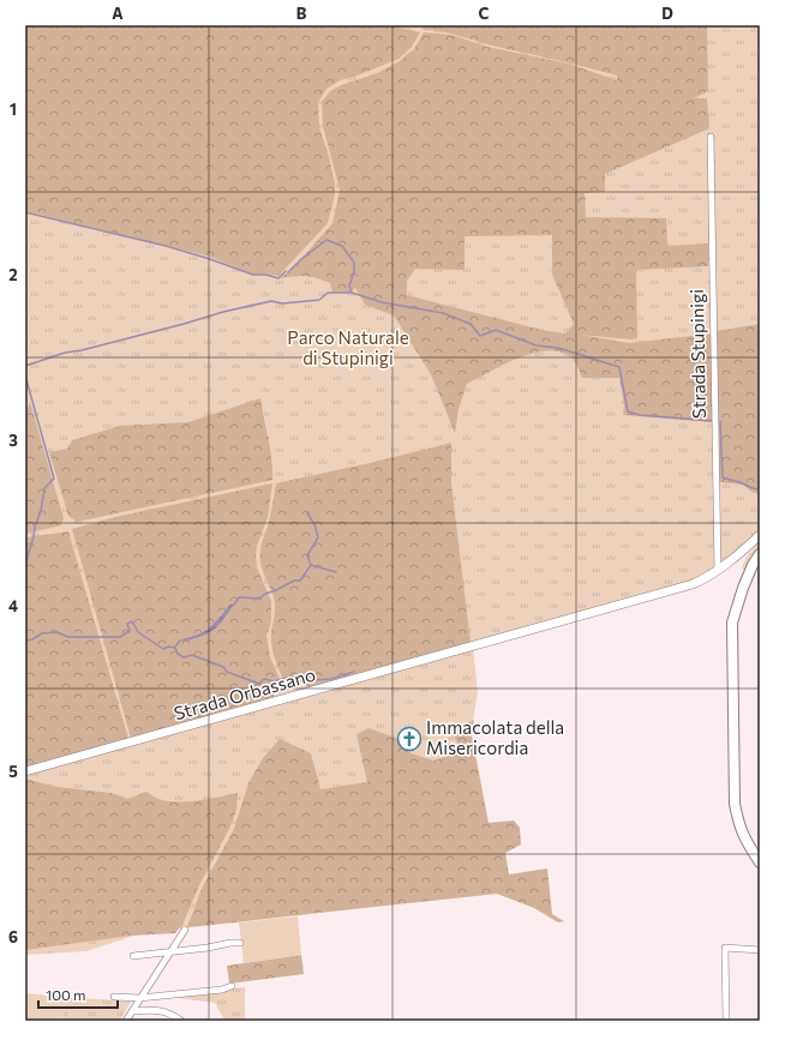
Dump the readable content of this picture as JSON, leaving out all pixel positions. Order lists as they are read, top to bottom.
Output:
{
  "streets": {
    "main road": ["Strada Orbassano"],
    "street": ["Strada Stupinigi"]
  },
  "crossings": [
    ["Strada Stupinigi", "Strada Orbassano"]
  ],
  "parks": ["Parco Naturale di Stupinigi"],
  "places": {
    "church": ["Immacolata della Misericordia"]
  },
  "scale_bar": "100 m",
  "grid": {
    "columns": [
      "A",
      "B",
      "C",
      "D"
    ],
    "rows": [
      "1",
      "2",
      "3",
      "4",
      "5",
      "6"
    ]
  }
}
